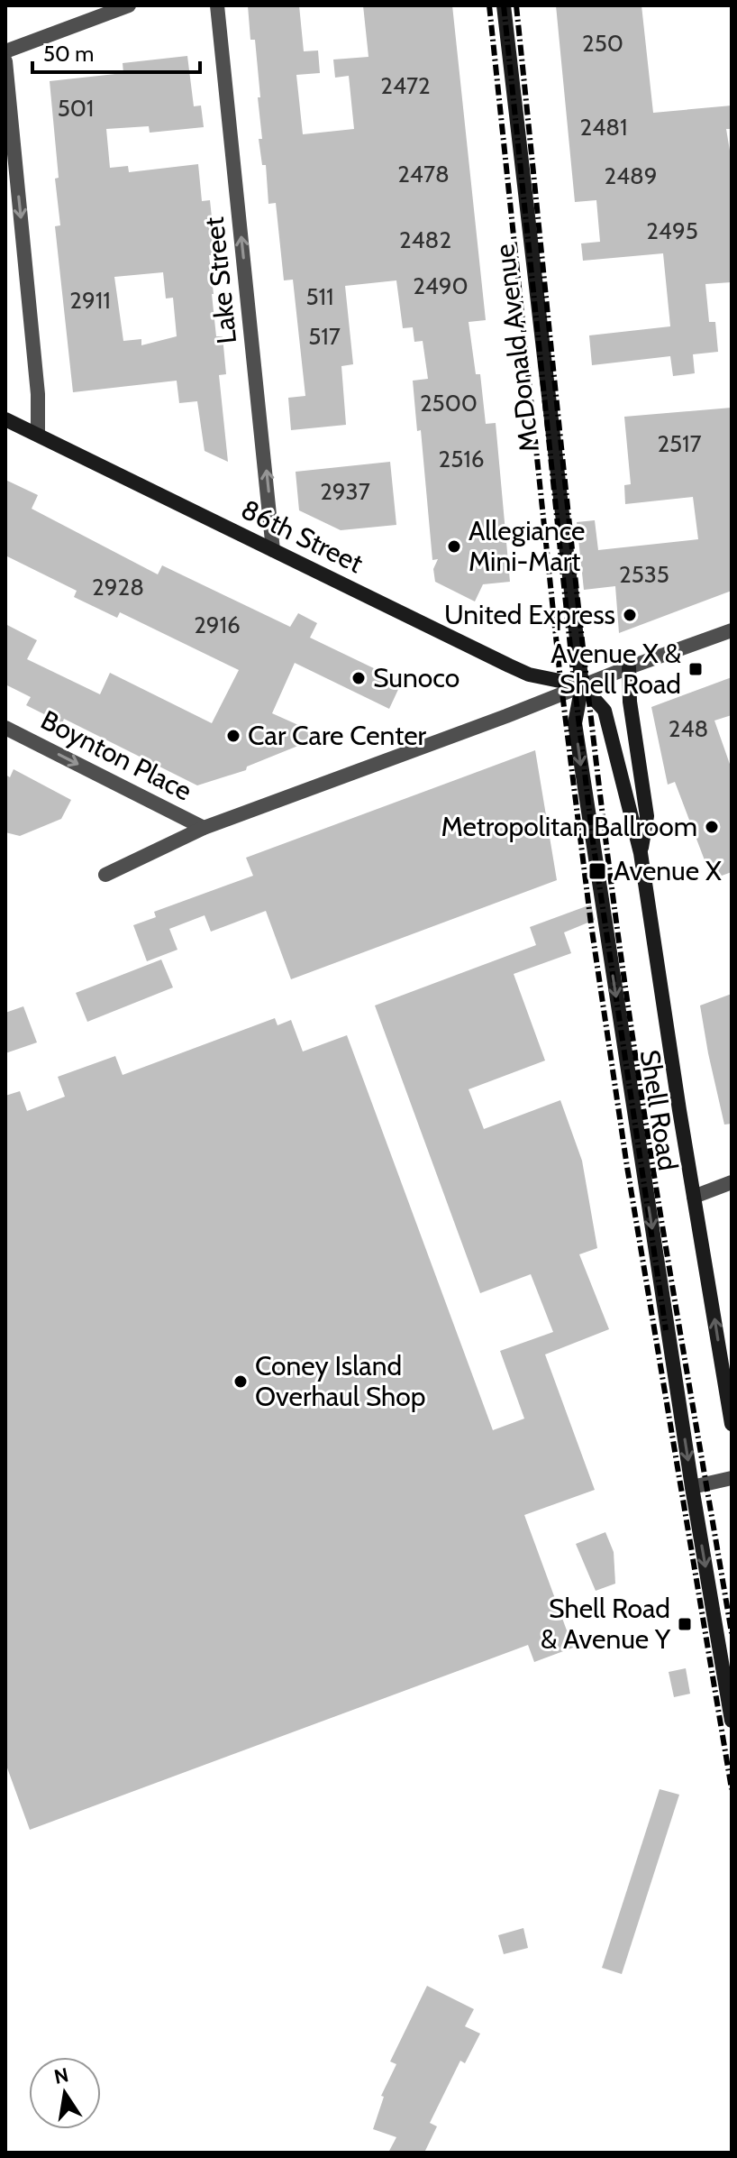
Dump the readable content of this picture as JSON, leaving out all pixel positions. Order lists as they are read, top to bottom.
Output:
{
  "streets": {
    "main road": ["McDonald Avenue", "86th Street", "Shell Road"],
    "street": ["Lake Street", "Boynton Place"]
  },
  "crossings": [
    ["Lake Street", "86th Street"],
    ["McDonald Avenue", "86th Street"],
    ["McDonald Avenue", "Shell Road"],
    ["86th Street", "Shell Road"]
  ],
  "one_way": ["Lake Street", "Boynton Place"],
  "places": {
    "other": [
      "Allegiance Mini-Mart",
      "United Express",
      "Sunoco",
      "Car Care Center",
      "Metropolitan Ballroom",
      "Coney Island Overhaul Shop"
    ],
    "transit": ["Avenue X & Shell Road", "Avenue X", "Shell Road & Avenue Y"]
  },
  "house_numbers": [
    "250",
    "2472",
    "501",
    "2481",
    "2478",
    "2489",
    "2495",
    "2482",
    "2490",
    "511",
    "2911",
    "517",
    "2500",
    "2517",
    "2516",
    "2937",
    "2535",
    "2928",
    "2916",
    "248"
  ],
  "scale_bar": "50 m",
  "north": "top"
}
